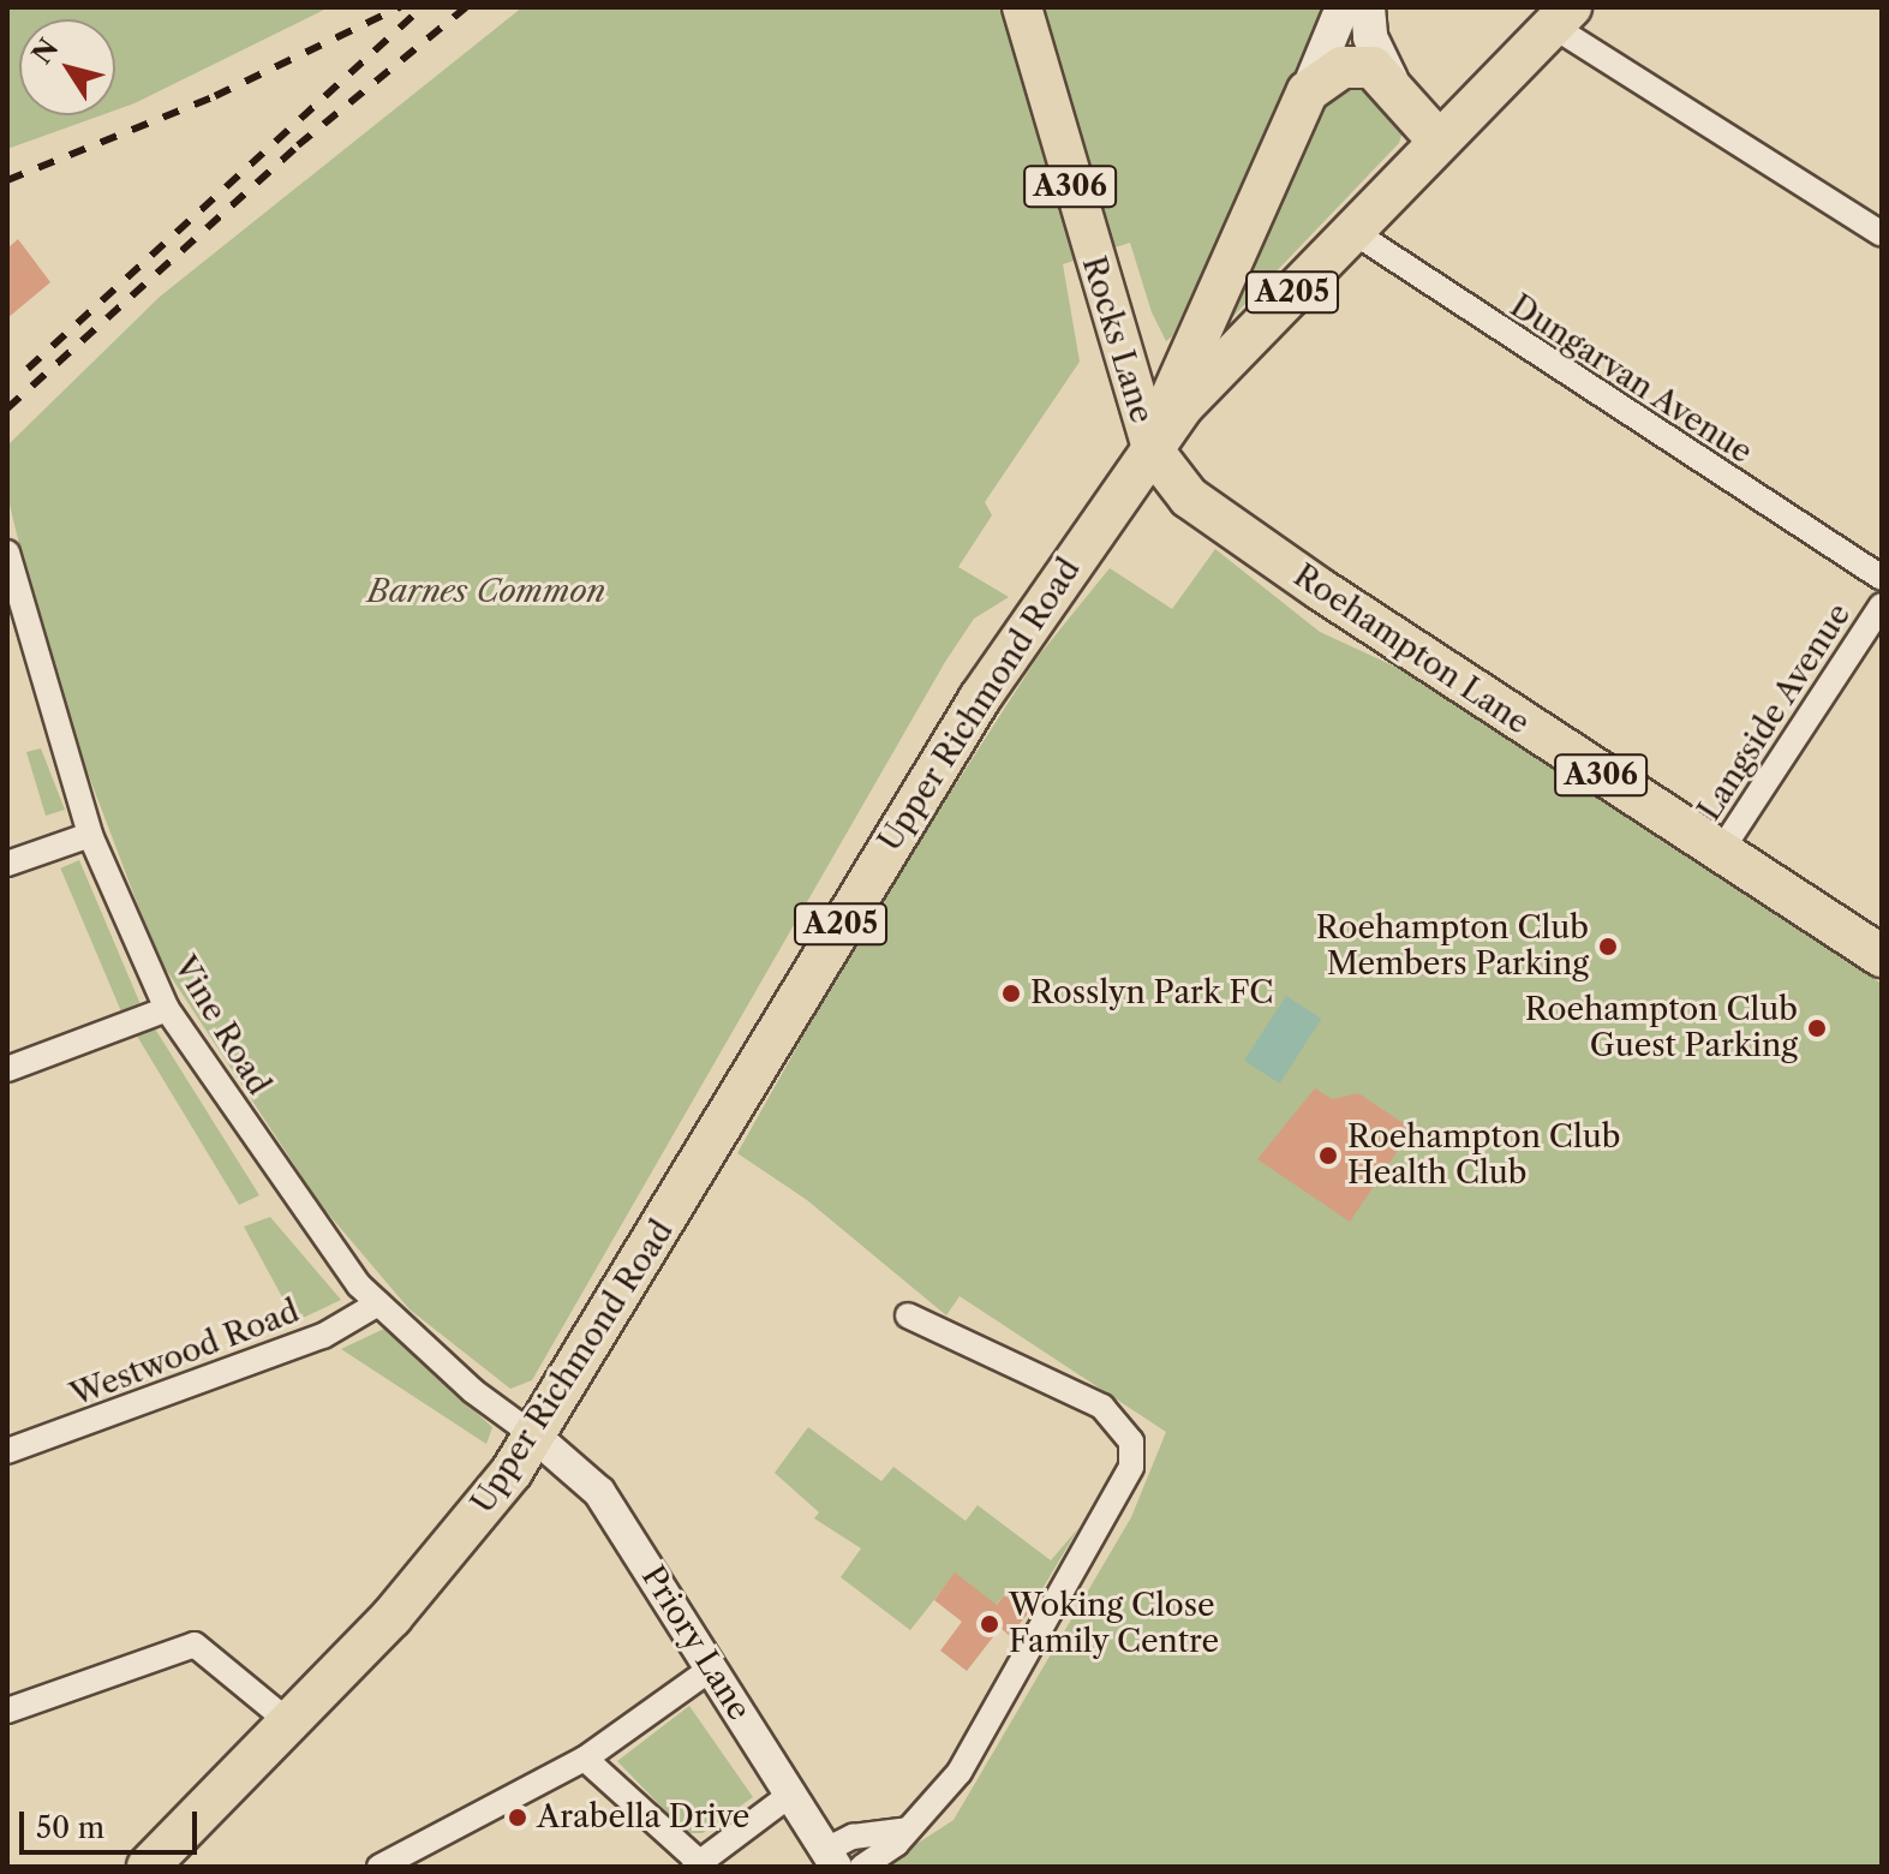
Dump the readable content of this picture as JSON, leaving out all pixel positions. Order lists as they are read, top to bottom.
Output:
{
  "streets": {
    "highway": [
      "A306",
      "A205",
      "Roehampton Lane",
      "Upper Richmond Road"
    ],
    "main road": ["Rocks Lane"],
    "street": [
      "Dungarvan Avenue",
      "Langside Avenue",
      "Vine Road",
      "Westwood Road",
      "Priory Lane"
    ]
  },
  "crossings": [
    ["A205", "Rocks Lane"],
    ["A205", "Roehampton Lane"],
    ["A205", "Upper Richmond Road"],
    ["Rocks Lane", "Roehampton Lane"],
    ["Rocks Lane", "Upper Richmond Road"],
    ["Dungarvan Avenue", "Upper Richmond Road"],
    ["Roehampton Lane", "Upper Richmond Road"],
    ["Roehampton Lane", "Langside Avenue"],
    ["Upper Richmond Road", "Vine Road"],
    ["Upper Richmond Road", "Priory Lane"],
    ["Vine Road", "Westwood Road"],
    ["Vine Road", "Priory Lane"]
  ],
  "parks": ["Barnes Common"],
  "places": [
    "Roehampton Club Members Parking",
    "Rosslyn Park FC",
    "Roehampton Club Guest Parking",
    "Roehampton Club Health Club",
    "Woking Close Family Centre",
    "Arabella Drive"
  ],
  "scale_bar": "50 m",
  "north": "top left"
}
